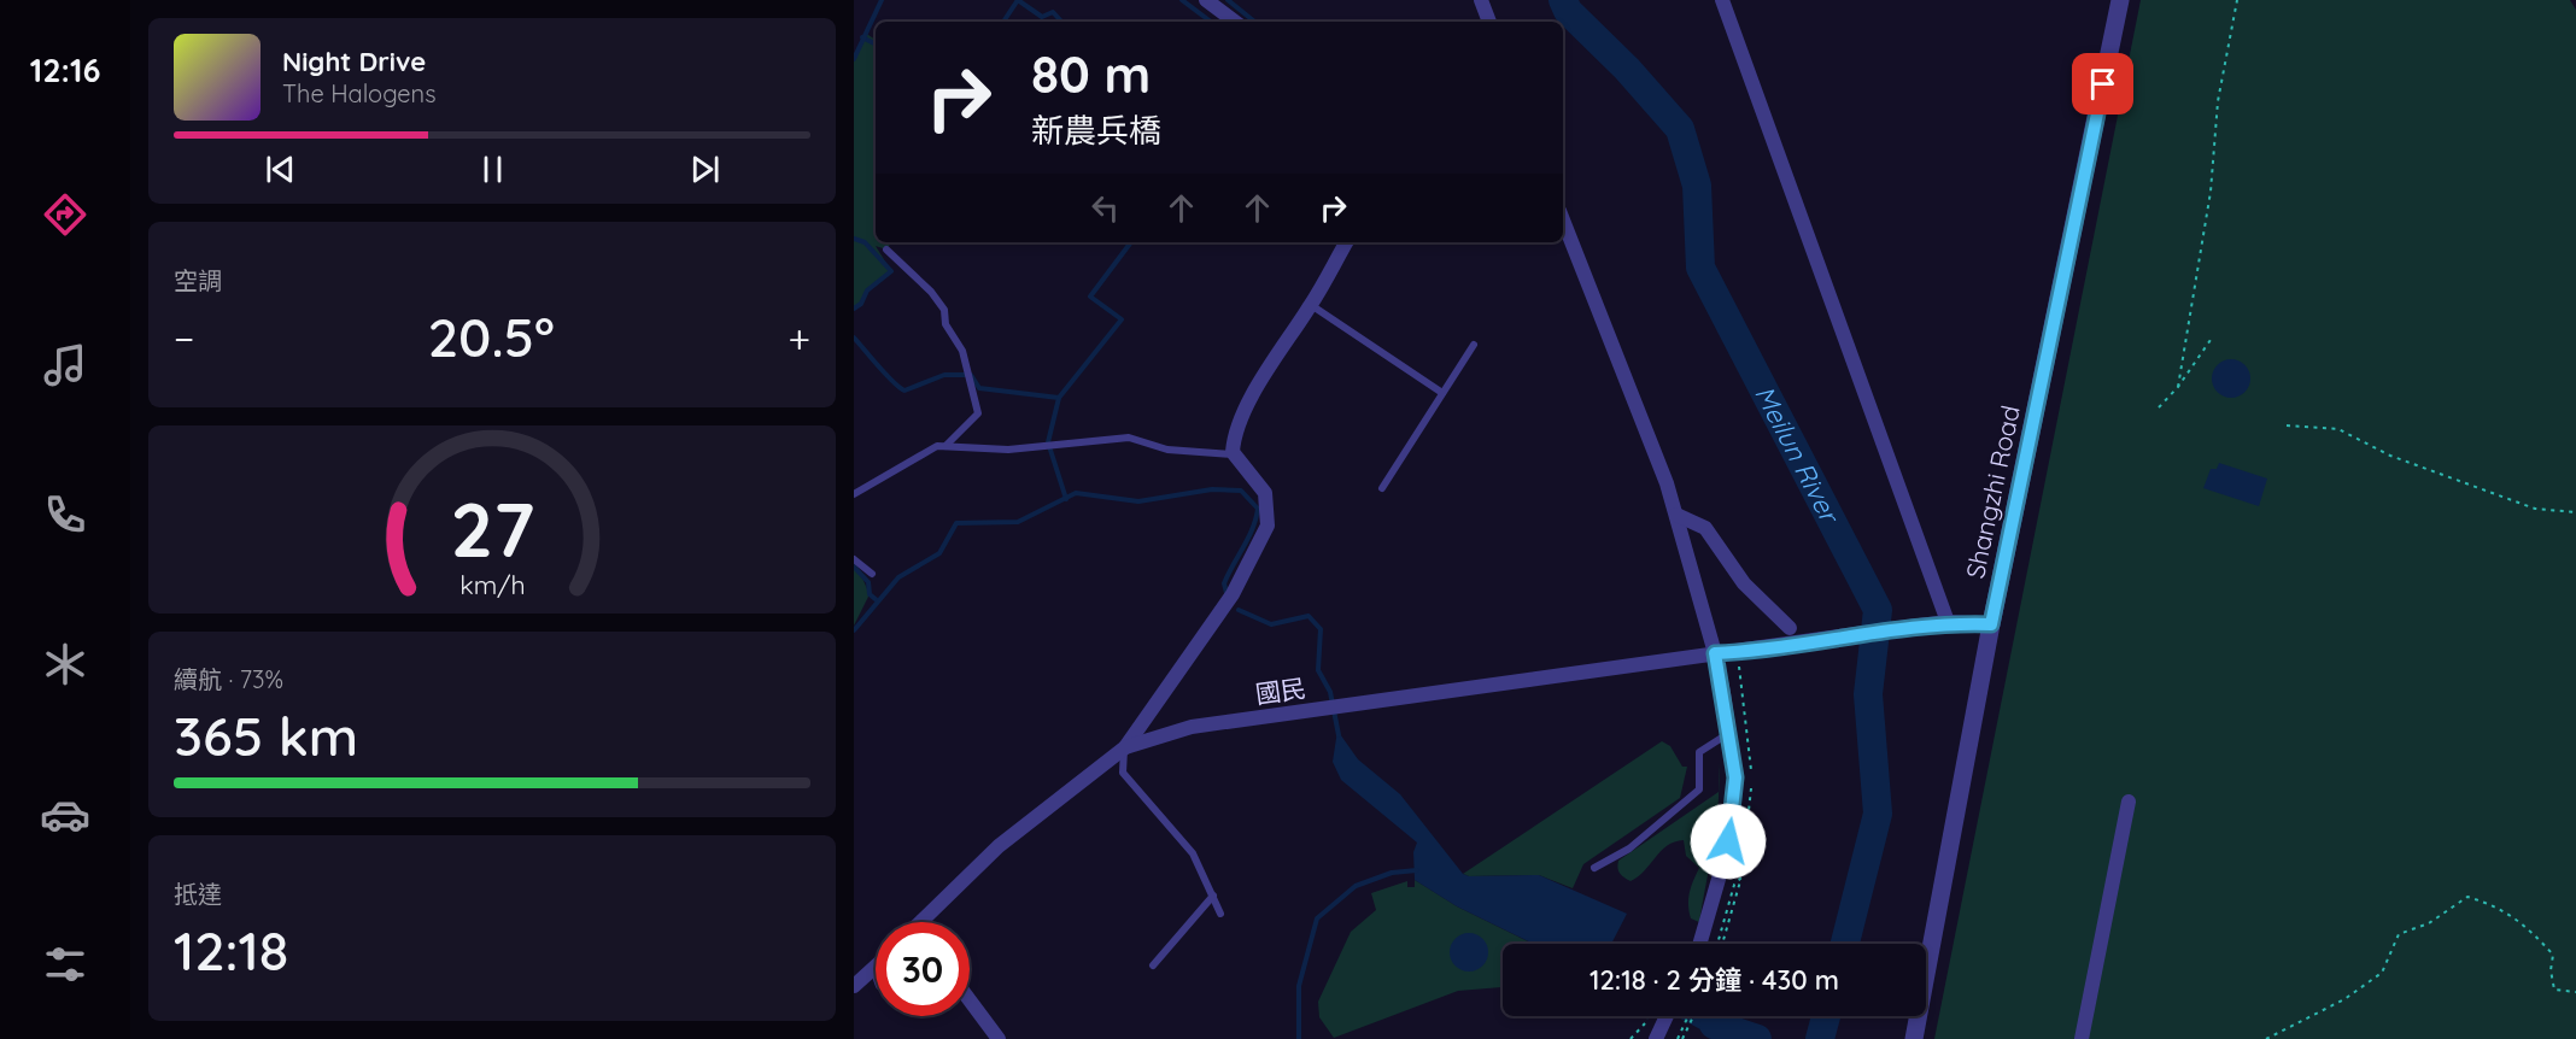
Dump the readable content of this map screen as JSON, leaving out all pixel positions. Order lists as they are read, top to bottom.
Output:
{
  "streets": {
    "street": ["Shangzhi Road", "國民"]
  },
  "crossings": [
    ["Shangzhi Road", "國民"]
  ],
  "water": ["Meilun River"],
  "page": {
    "tabs": "12:16",
    "turn": ["80 m", "新農兵橋"],
    "song": ["Night Drive", "The Halogens"],
    "tile": [
      "空調",
      ["續航 · 73%", "365 km"],
      ["抵達", "12:18"]
    ],
    "heat": ["−", "20.5°", "+"],
    "limit": "30",
    "trip": "12:18 · 2 分鐘 · 430 m",
    "gauge": ["27", "km/h"]
  }
}
